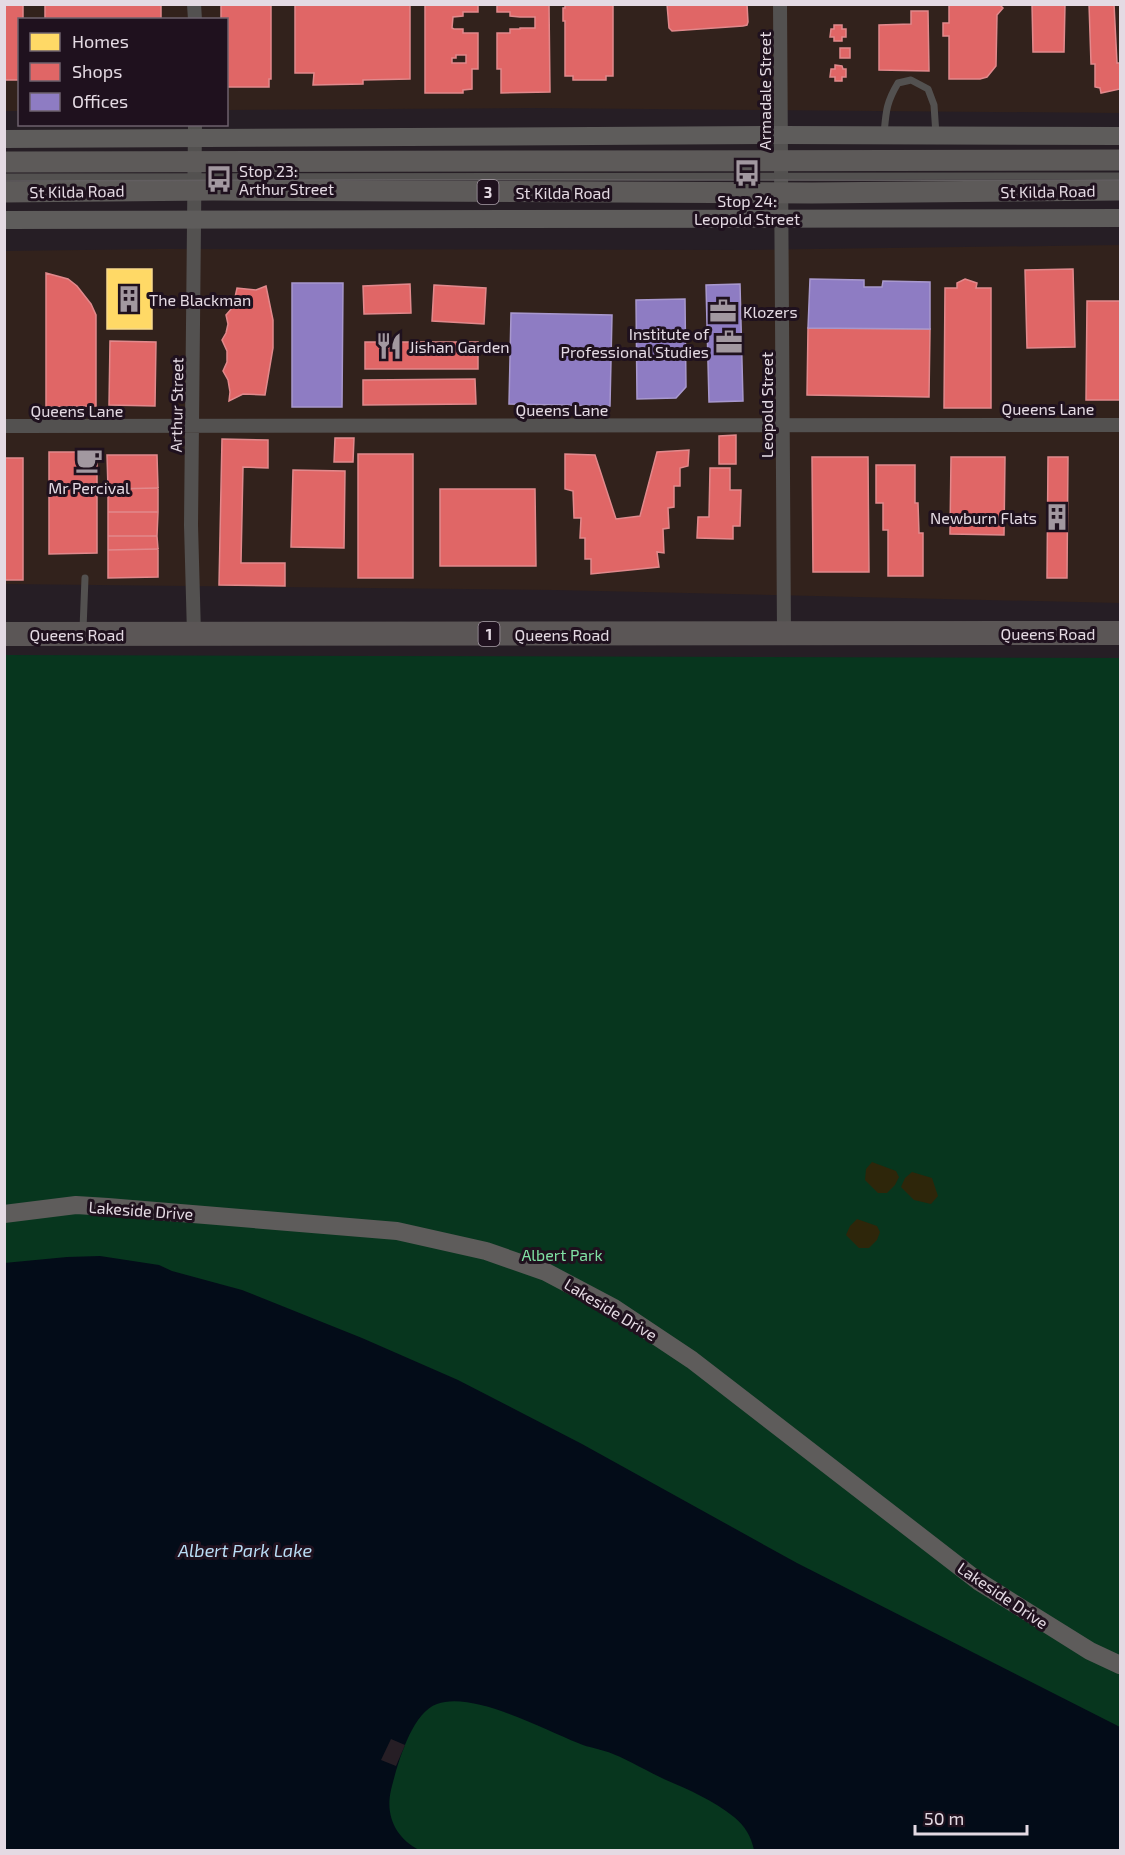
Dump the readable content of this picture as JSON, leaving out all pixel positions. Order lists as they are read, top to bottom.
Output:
{
  "streets": {
    "highway": ["Queens Road", "1"],
    "main road": ["St Kilda Road", "3", "Lakeside Drive"],
    "street": [
      "Armadale Street",
      "Arthur Street",
      "Leopold Street",
      "Queens Lane"
    ]
  },
  "crossings": [
    ["Armadale Street", "St Kilda Road"],
    ["Armadale Street", "Leopold Street"],
    ["St Kilda Road", "Arthur Street"],
    ["St Kilda Road", "Leopold Street"],
    ["Arthur Street", "Queens Lane"],
    ["Arthur Street", "Queens Road"],
    ["Leopold Street", "Queens Lane"],
    ["Leopold Street", "Queens Road"]
  ],
  "water": ["Albert Park Lake"],
  "parks": ["Albert Park"],
  "places": {
    "bus stop": ["Stop 24: Leopold Street", "Stop 23: Arthur Street"],
    "building": ["The Blackman", "Newburn Flats"],
    "office": ["Klozers", "Institute of Professional Studies"],
    "restaurant": ["Jishan Garden"],
    "cafe": ["Mr Percival"]
  },
  "legend": ["Homes", "Shops", "Offices"],
  "scale_bar": "50 m"
}
